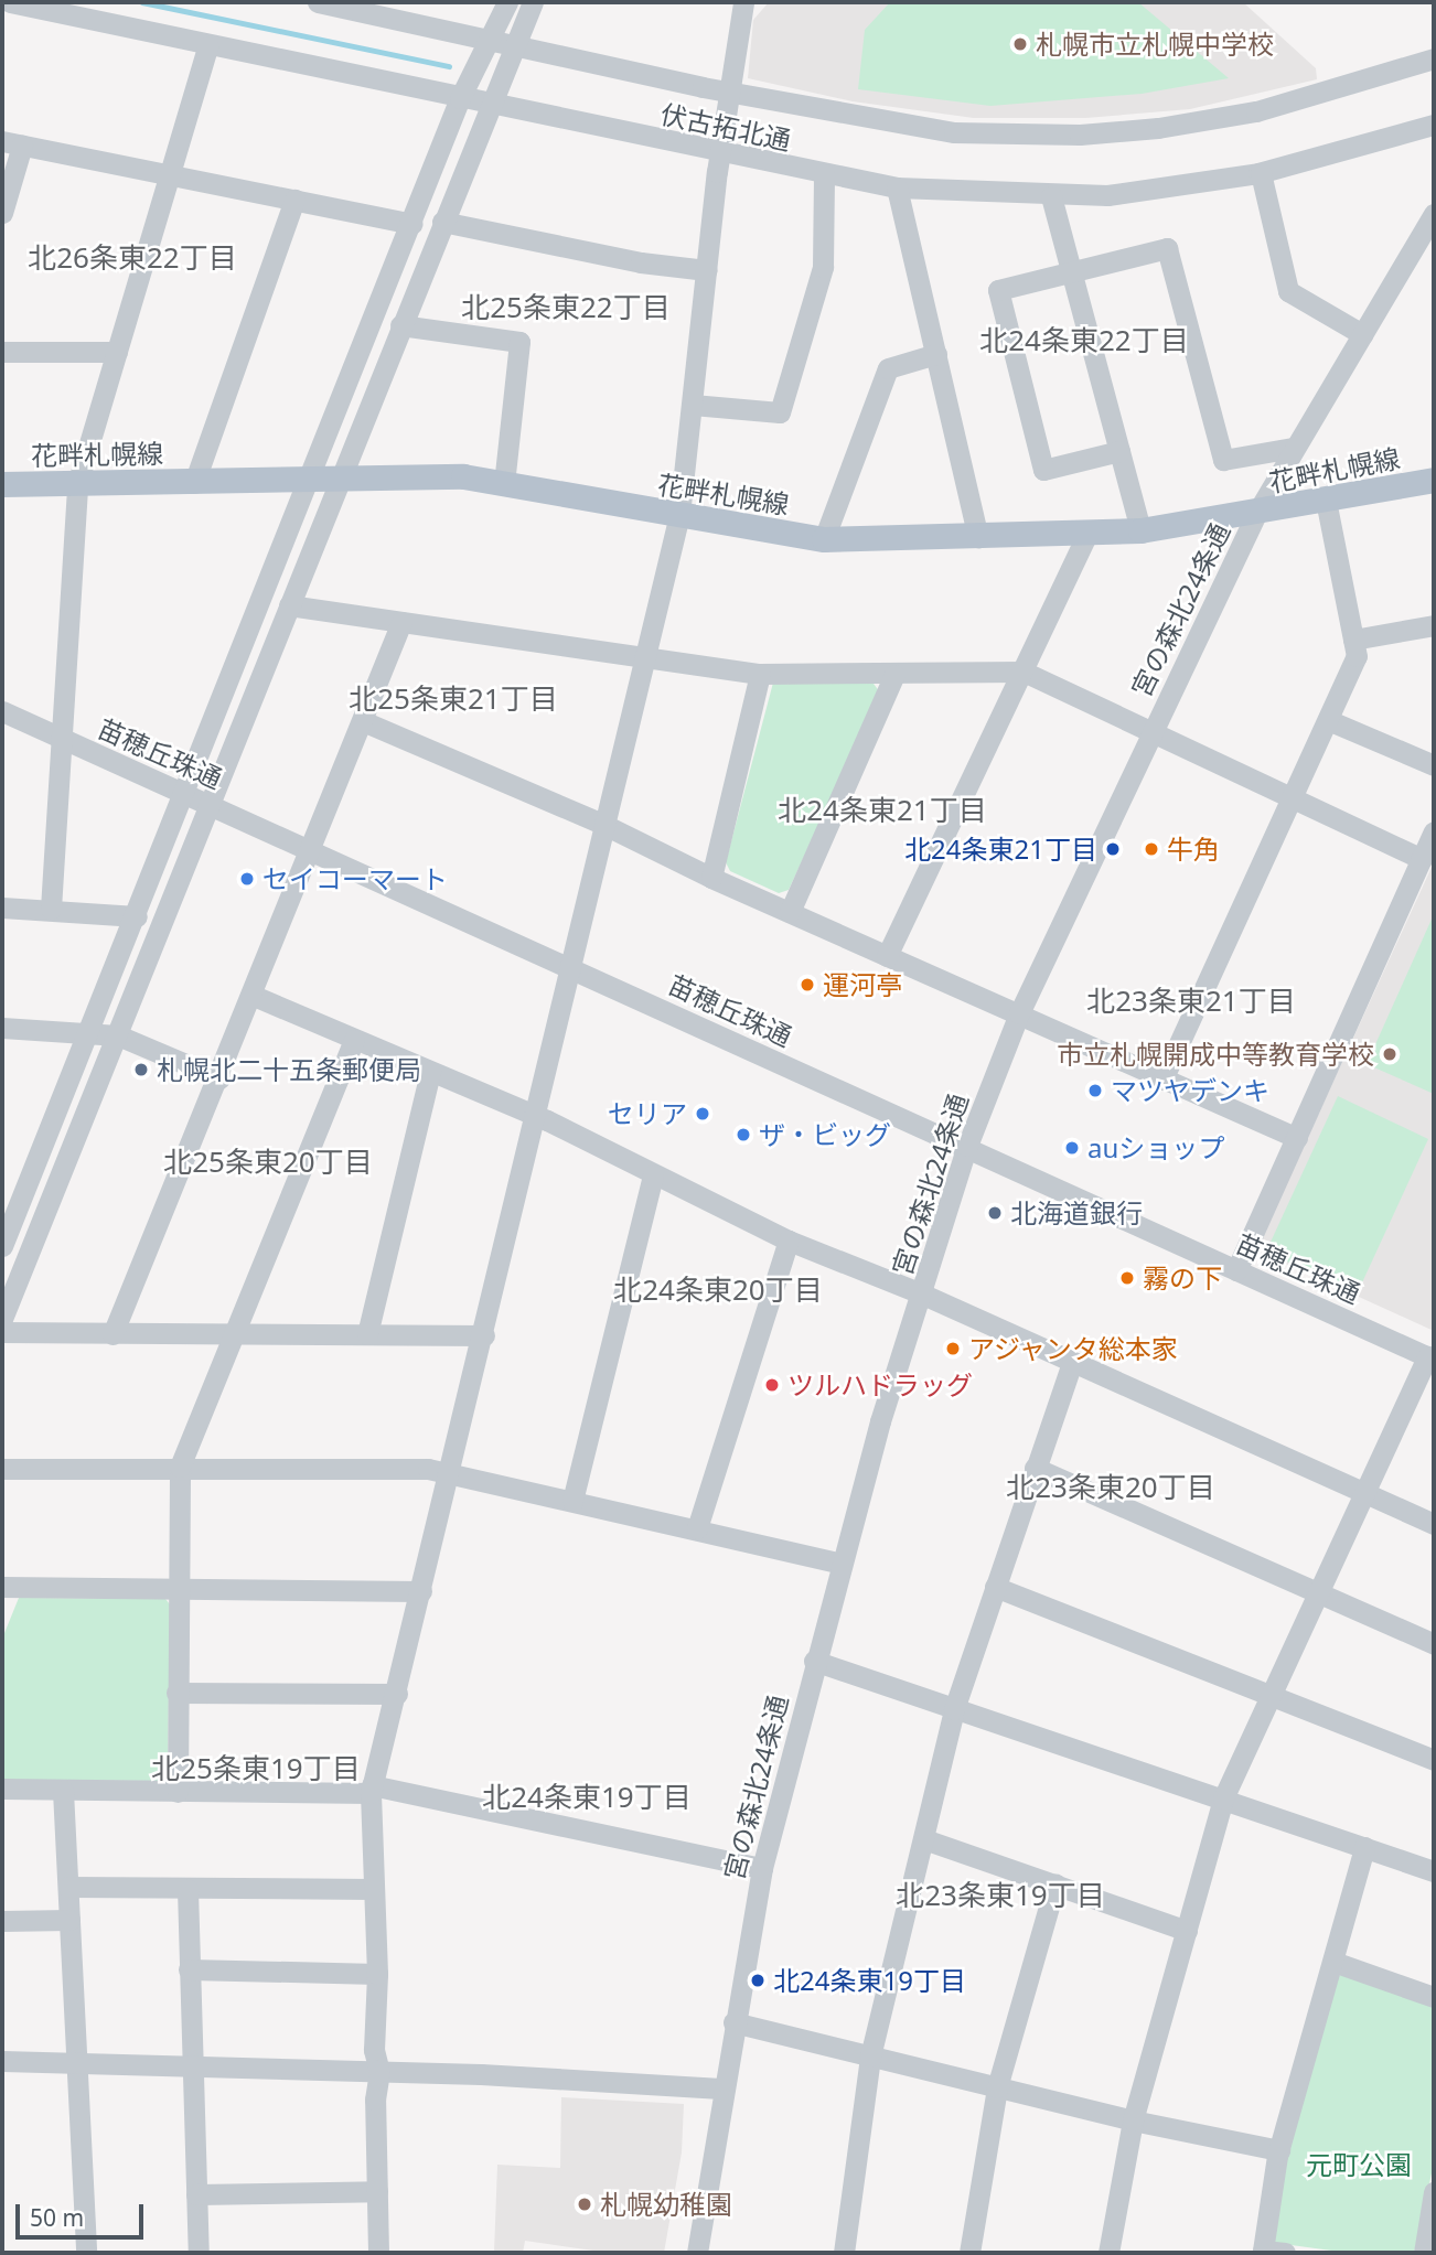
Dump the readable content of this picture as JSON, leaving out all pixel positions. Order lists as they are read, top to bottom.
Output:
{
  "streets": {
    "main road": ["花畔札幌線"],
    "street": ["伏古拓北通", "宮の森北24条通", "苗穂丘珠通"]
  },
  "crossings": [
    ["花畔札幌線", "宮の森北24条通"],
    ["宮の森北24条通", "苗穂丘珠通"]
  ],
  "districts": [
    "北26条東22丁目",
    "北25条東22丁目",
    "北24条東22丁目",
    "北25条東21丁目",
    "北24条東21丁目",
    "北23条東21丁目",
    "北25条東20丁目",
    "北24条東20丁目",
    "北23条東20丁目",
    "北25条東19丁目",
    "北24条東19丁目",
    "北23条東19丁目"
  ],
  "parks": ["元町公園"],
  "places": [
    "札幌市立札幌中学校",
    "北24条東21丁目",
    "牛角",
    "セイコーマート",
    "運河亭",
    "市立札幌開成中等教育学校",
    "札幌北二十五条郵便局",
    "マツヤデンキ",
    "セリア",
    "ザ・ビッグ",
    "auショップ",
    "北海道銀行",
    "霧の下",
    "アジャンタ総本家",
    "ツルハドラッグ",
    "北24条東19丁目",
    "札幌幼稚園"
  ],
  "scale_bar": "50 m"
}
